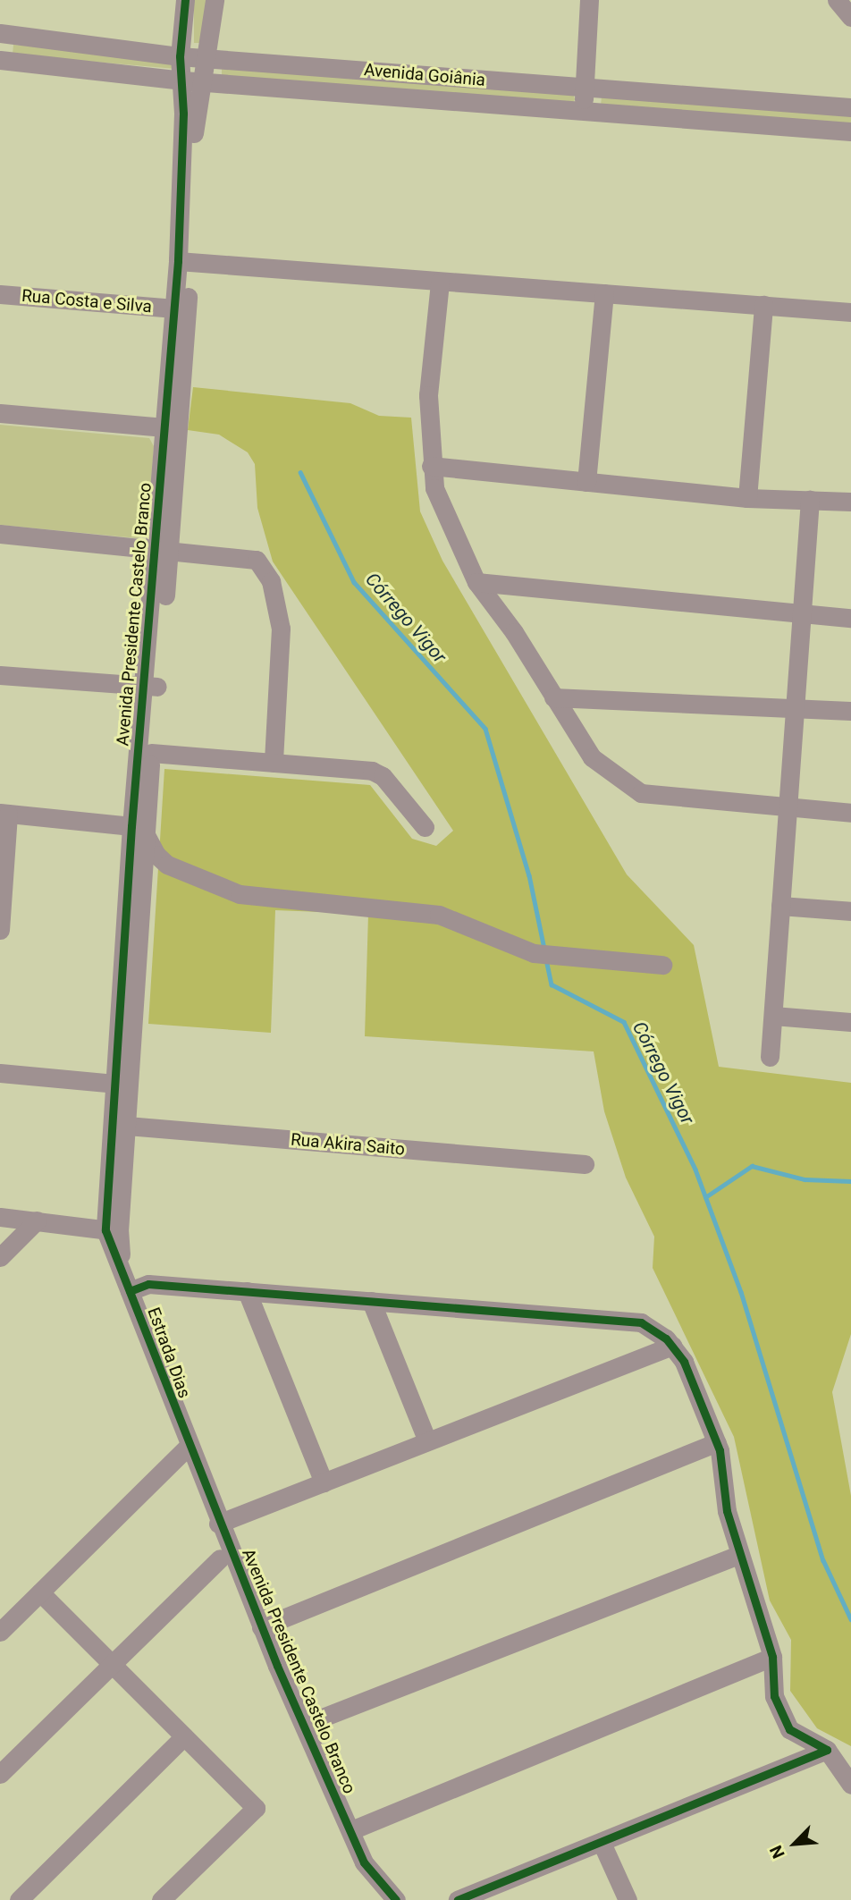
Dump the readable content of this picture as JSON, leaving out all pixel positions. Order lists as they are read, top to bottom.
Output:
{
  "streets": {
    "street": [
      "Avenida Goiânia",
      "Rua Costa e Silva",
      "Avenida Presidente Castelo Branco",
      "Rua Akira Saito",
      "Estrada Dias"
    ]
  },
  "crossings": [
    ["Avenida Goiânia", "Avenida Presidente Castelo Branco"],
    ["Rua Costa e Silva", "Avenida Presidente Castelo Branco"],
    ["Avenida Presidente Castelo Branco", "Rua Akira Saito"],
    ["Avenida Presidente Castelo Branco", "Estrada Dias"]
  ],
  "water": ["Córrego Vigor"],
  "north": "bottom left"
}
